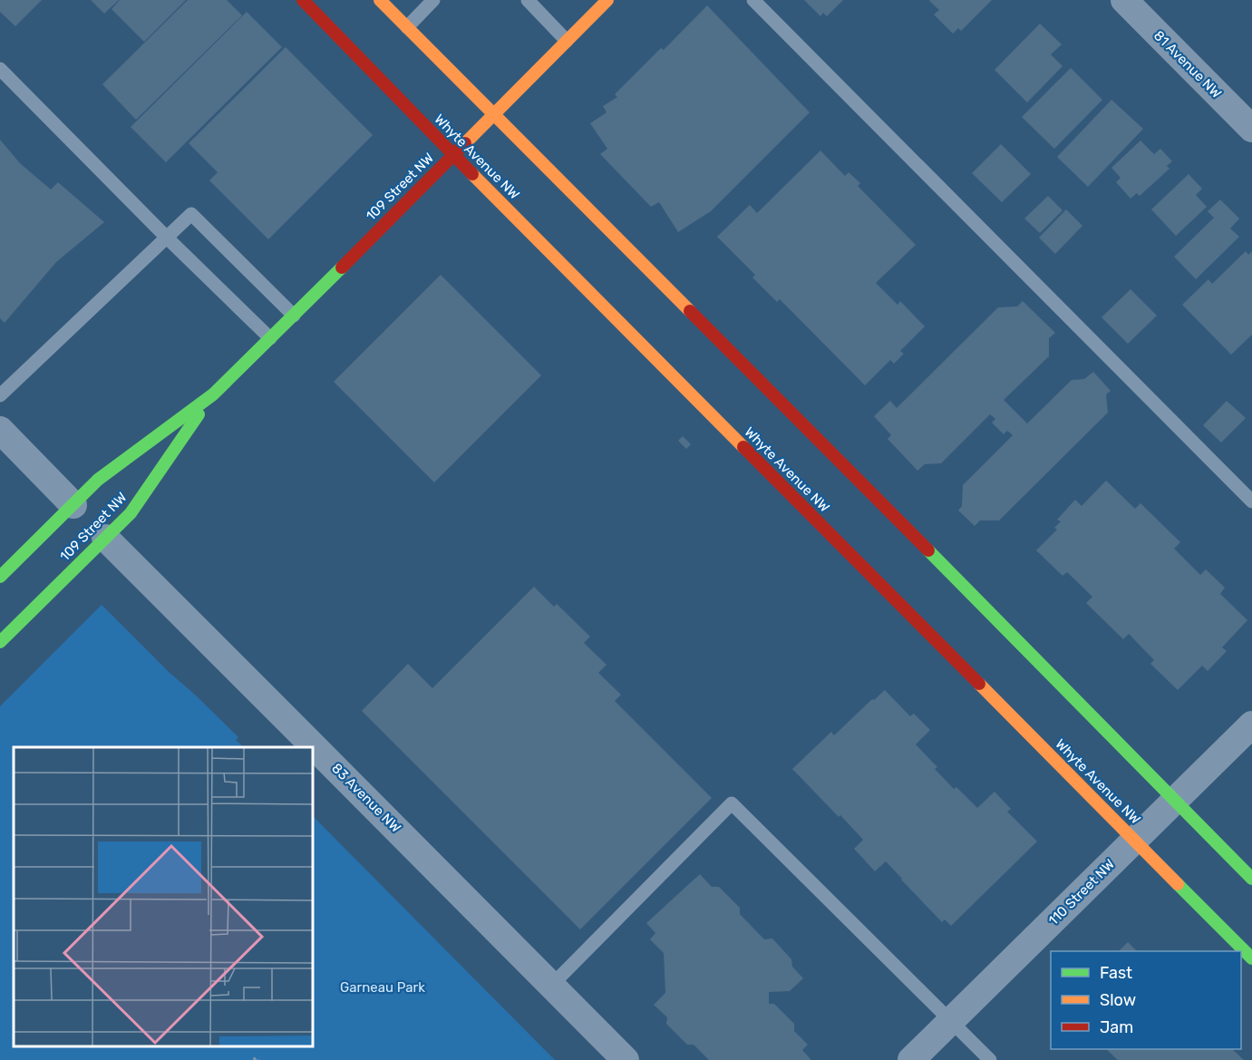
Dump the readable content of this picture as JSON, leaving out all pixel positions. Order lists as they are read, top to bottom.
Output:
{
  "streets": {
    "main road": ["Whyte Avenue NW", "109 Street NW"],
    "street": ["81 Avenue NW", "83 Avenue NW", "110 Street NW"]
  },
  "crossings": [
    ["Whyte Avenue NW", "109 Street NW"],
    ["Whyte Avenue NW", "110 Street NW"],
    ["109 Street NW", "83 Avenue NW"]
  ],
  "parks": ["Garneau Park"],
  "legend": ["Fast", "Slow", "Jam"]
}
